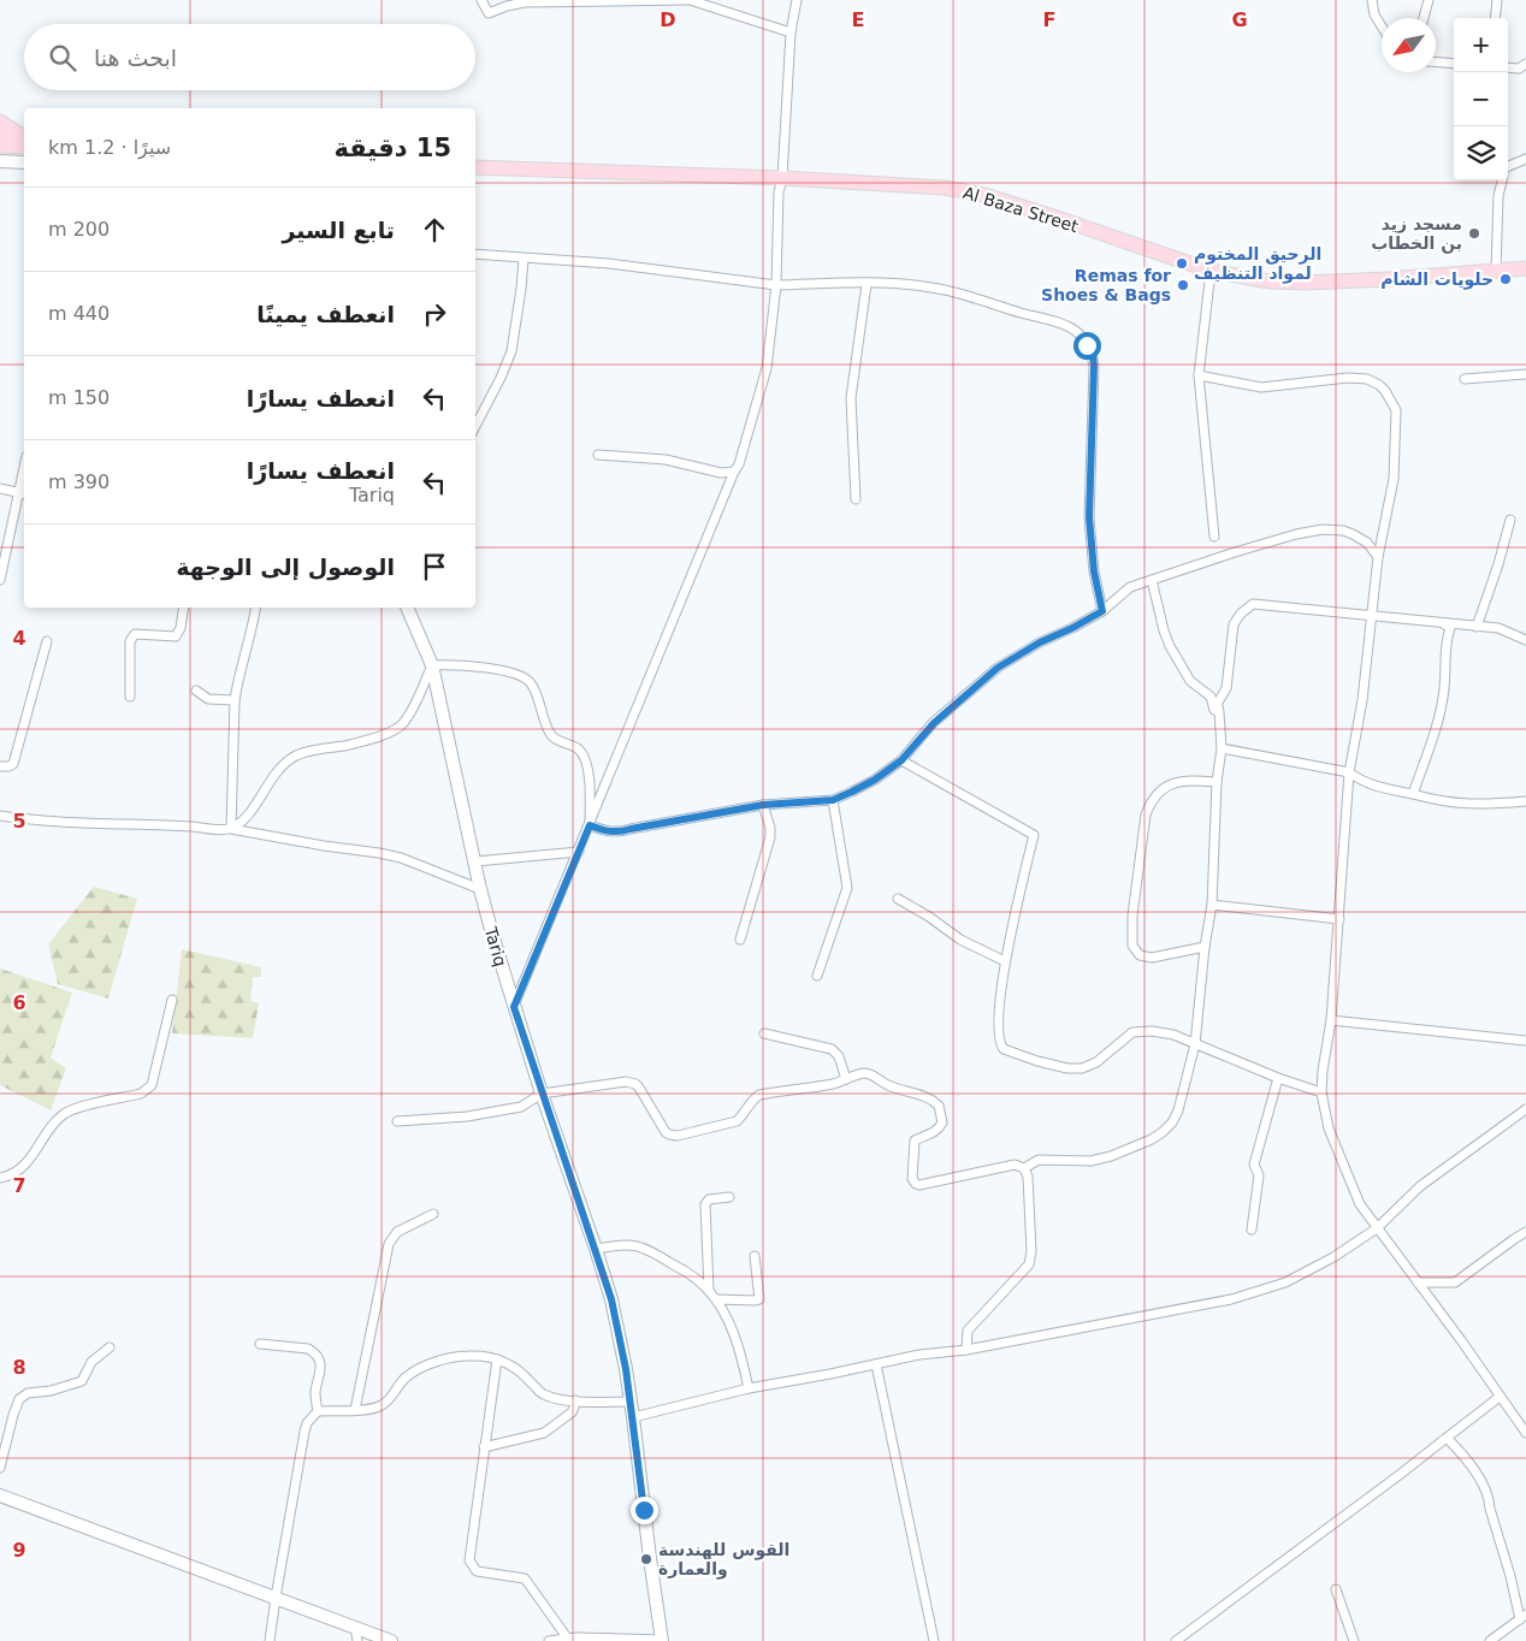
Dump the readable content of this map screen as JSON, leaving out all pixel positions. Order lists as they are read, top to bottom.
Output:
{
  "streets": {
    "main road": ["Al Baza Street", "Tariq"]
  },
  "places": [
    "مسجد زيد بن الخطاب",
    "الرحيق المختوم لمواد التنظيف",
    "حلويات الشام",
    "Remas for Shoes & Bags",
    "القوس للهندسة والعمارة"
  ],
  "north": "bottom left",
  "page": {
    "map_buttons": ["+", "−"],
    "search": "ابحث هنا",
    "heading": ["15 دقيقة", "سيرًا · 1.2 km"],
    "list": [
      ["تابع السير", "200 m"],
      ["انعطف يمينًا", "440 m"],
      ["انعطف يسارًا", "150 m"],
      ["انعطف يسارًا", "Tariq", "390 m"],
      "الوصول إلى الوجهة"
    ]
  },
  "grid": {
    "columns": [
      "D",
      "E",
      "F",
      "G"
    ],
    "rows": [
      "4",
      "5",
      "6",
      "7",
      "8",
      "9"
    ]
  }
}
